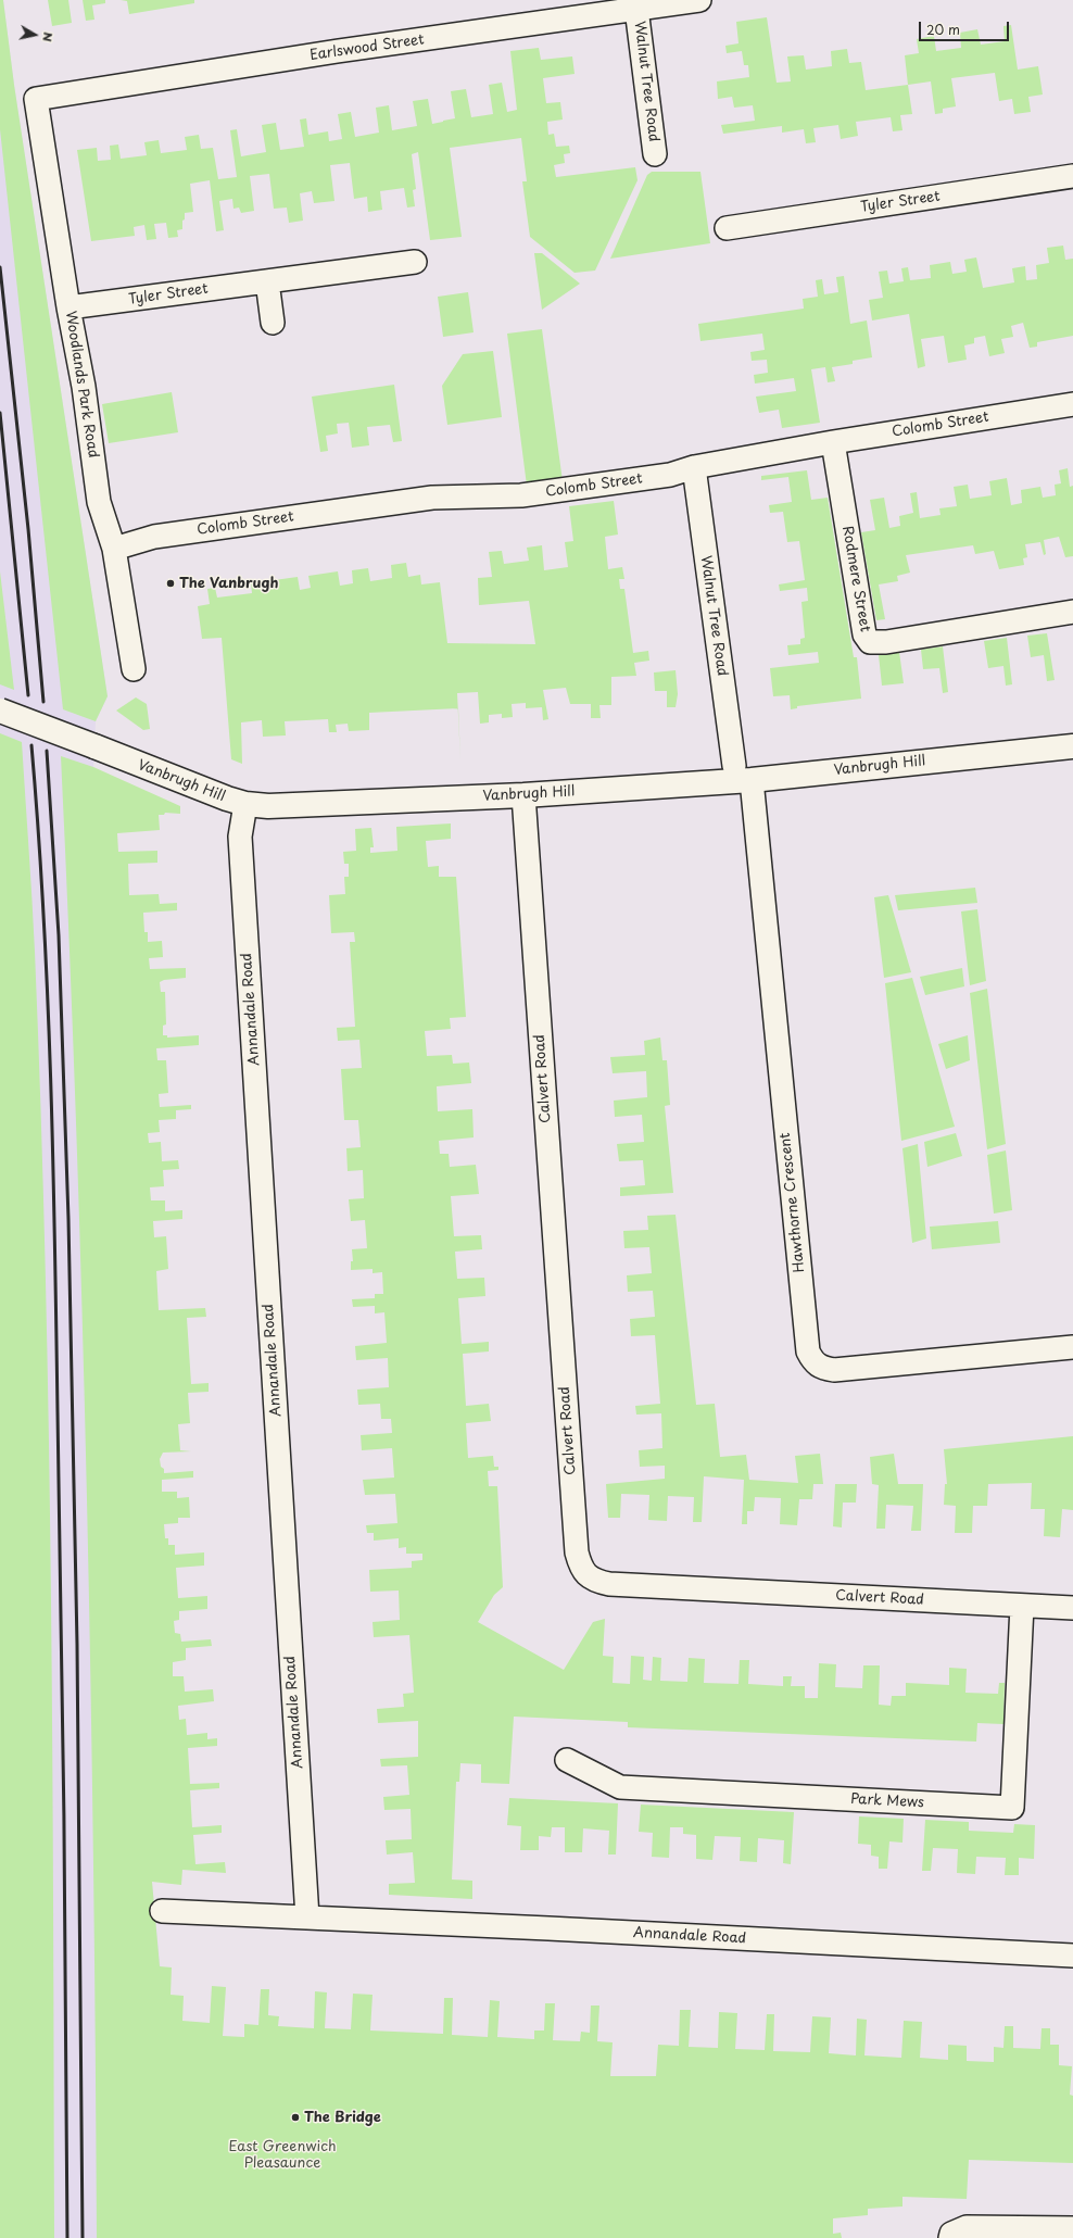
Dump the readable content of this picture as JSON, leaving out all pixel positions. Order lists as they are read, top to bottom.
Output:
{
  "streets": {
    "street": [
      "Earlswood Street",
      "Walnut Tree Road",
      "Tyler Street",
      "Woodlands Park Road",
      "Colomb Street",
      "Rodmere Street",
      "Vanbrugh Hill",
      "Annandale Road",
      "Calvert Road",
      "Hawthorne Crescent",
      "Park Mews"
    ]
  },
  "crossings": [
    ["Earlswood Street", "Walnut Tree Road"],
    ["Earlswood Street", "Woodlands Park Road"],
    ["Walnut Tree Road", "Colomb Street"],
    ["Walnut Tree Road", "Vanbrugh Hill"],
    ["Walnut Tree Road", "Hawthorne Crescent"],
    ["Tyler Street", "Woodlands Park Road"],
    ["Woodlands Park Road", "Colomb Street"],
    ["Colomb Street", "Rodmere Street"],
    ["Vanbrugh Hill", "Annandale Road"],
    ["Vanbrugh Hill", "Calvert Road"],
    ["Vanbrugh Hill", "Hawthorne Crescent"],
    ["Calvert Road", "Park Mews"]
  ],
  "parks": ["East Greenwich Pleasaunce"],
  "places": ["The Vanbrugh", "The Bridge"],
  "scale_bar": "20 m",
  "north": "right"
}
